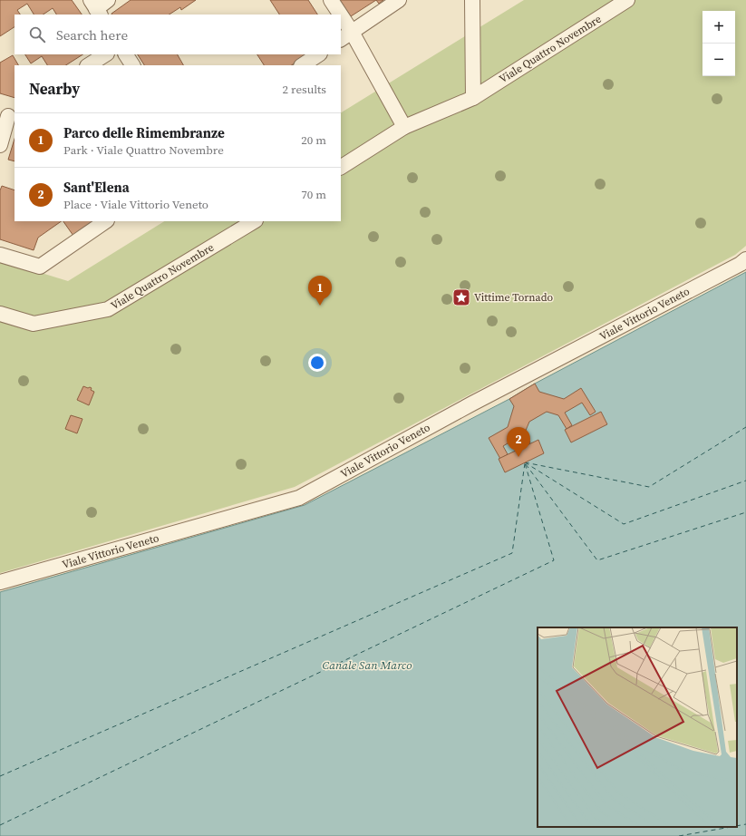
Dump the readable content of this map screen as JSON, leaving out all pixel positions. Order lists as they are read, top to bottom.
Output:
{
  "streets": {
    "street": ["Viale Quattro Novembre", "Viale Vittorio Veneto"]
  },
  "water": ["Canale San Marco"],
  "places": {
    "place": ["Vittime Tornado"]
  },
  "page": {
    "map_buttons": ["+", "−"],
    "search": "Search here",
    "heading": ["Nearby", "2 results"],
    "list": [
      {
        "mark": "1",
        "name": "Parco delle Rimembranze",
        "note": "Park · Viale Quattro Novembre",
        "value": "20 m"
      },
      {
        "mark": "2",
        "name": "Sant'Elena",
        "note": "Place · Viale Vittorio Veneto",
        "value": "70 m"
      }
    ],
    "pins": ["1", "2"]
  }
}
